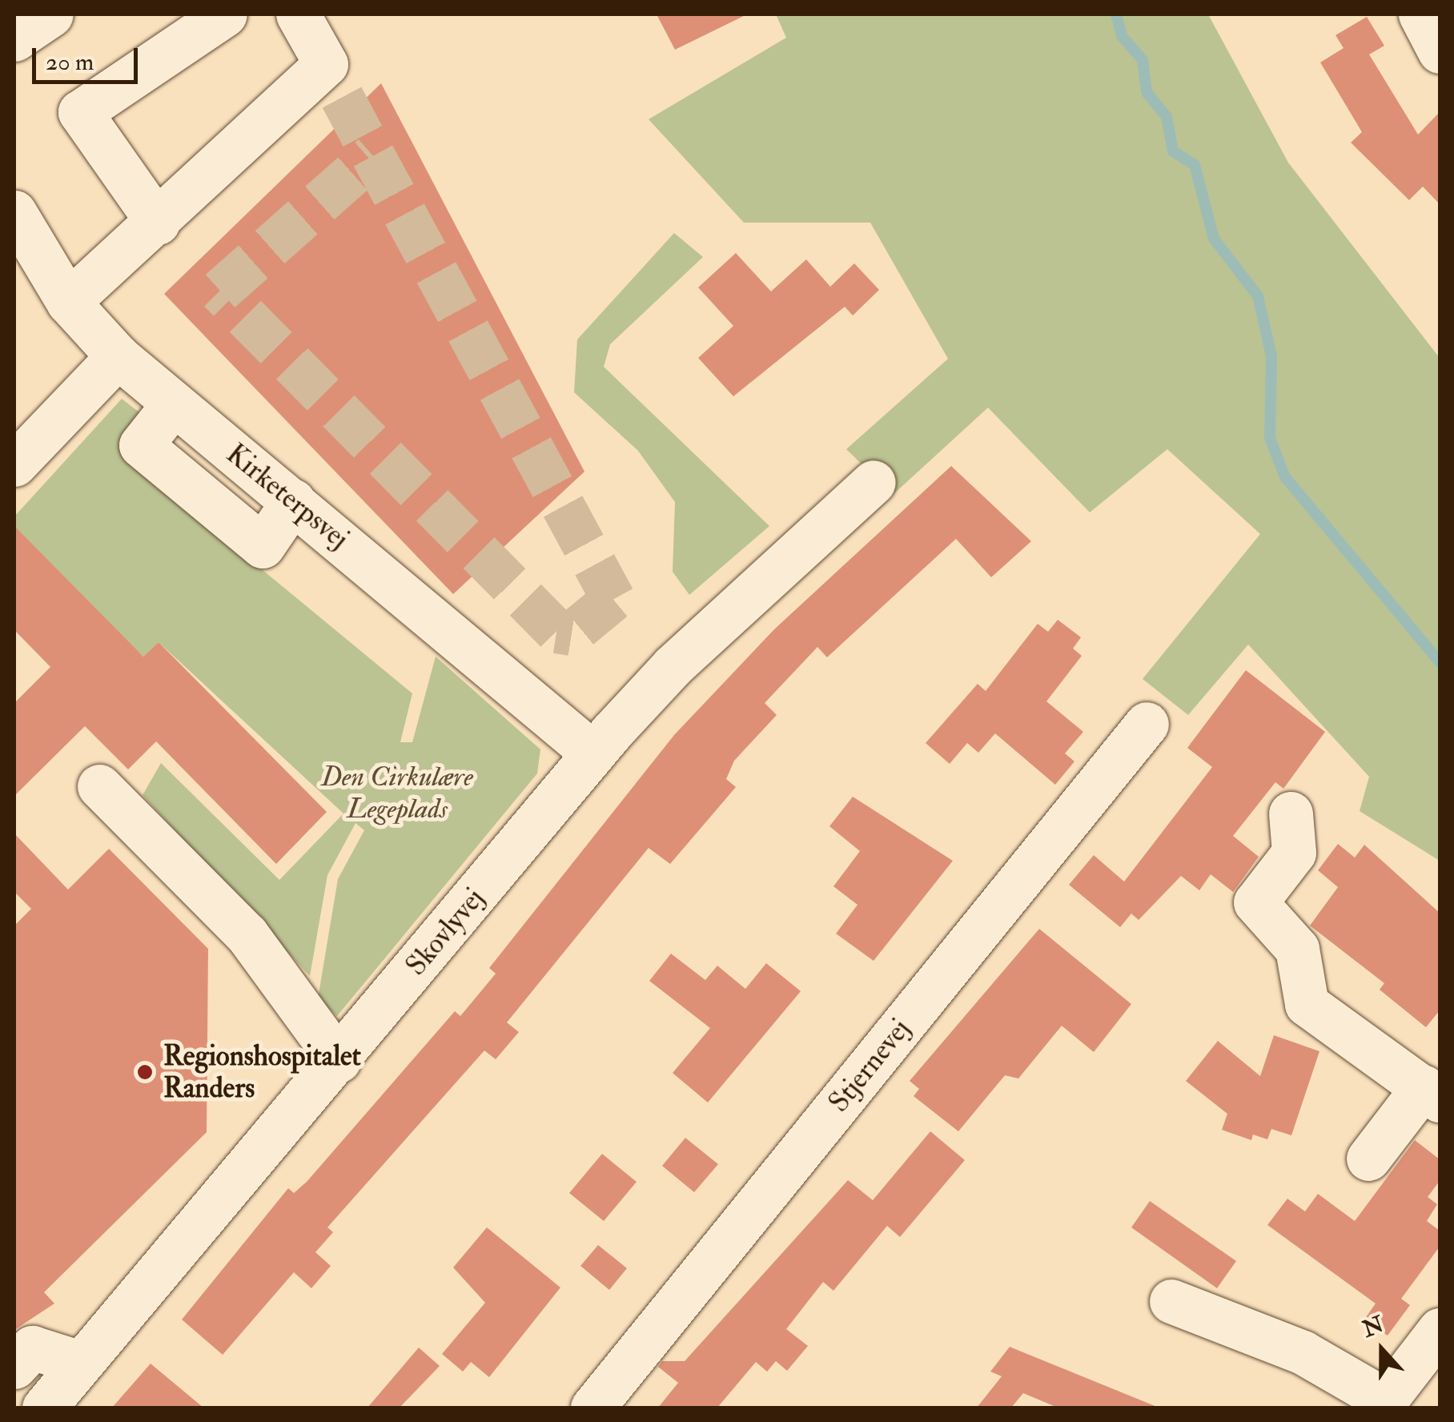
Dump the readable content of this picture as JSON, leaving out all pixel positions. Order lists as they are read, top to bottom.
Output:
{
  "streets": {
    "street": ["Kirketerpsvej", "Skovlyvej", "Stjernevej"]
  },
  "crossings": [
    ["Kirketerpsvej", "Skovlyvej"]
  ],
  "parks": ["Den Cirkulære Legeplads"],
  "places": ["Regionshospitalet Randers"],
  "scale_bar": "20 m",
  "north": "top"
}
